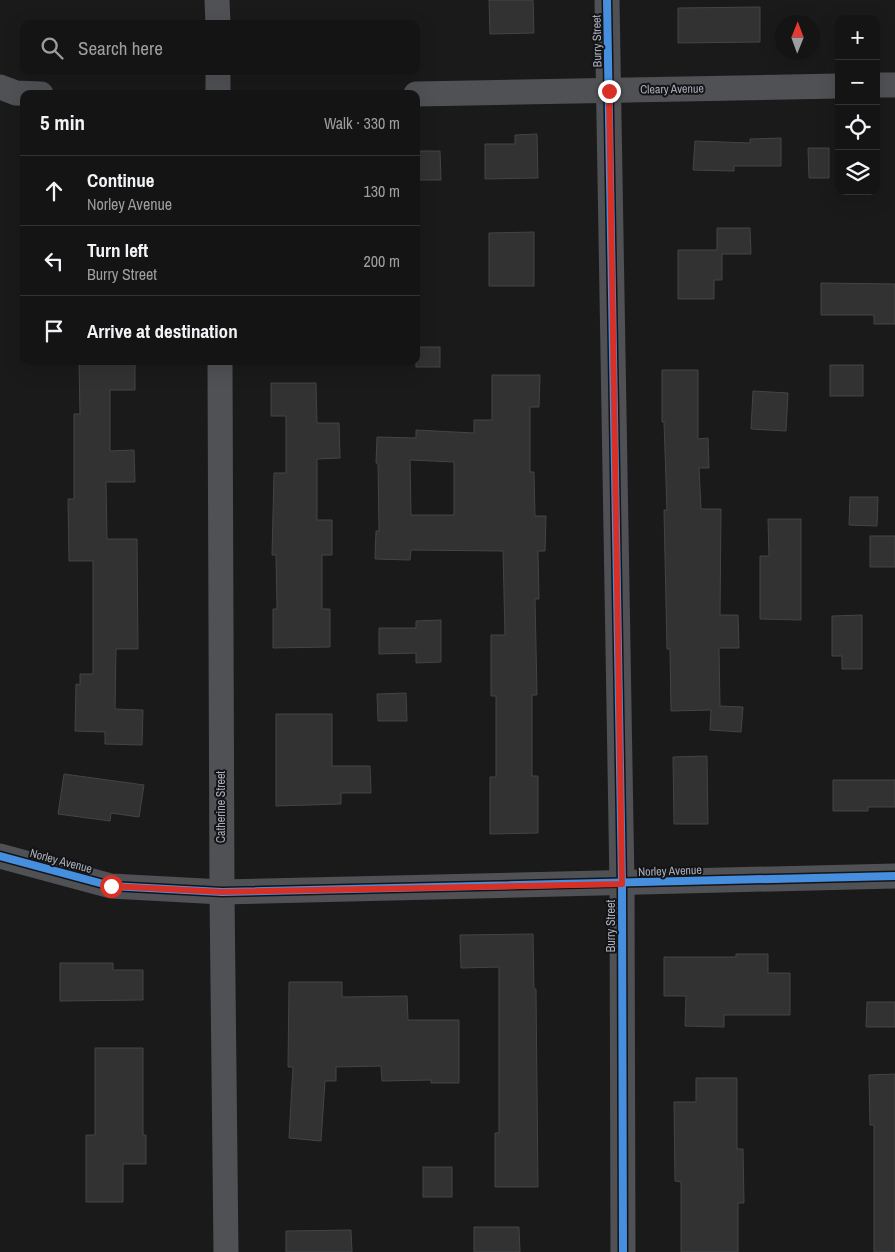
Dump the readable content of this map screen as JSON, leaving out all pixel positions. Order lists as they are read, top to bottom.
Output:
{
  "streets": {
    "street": [
      "Burry Street",
      "Cleary Avenue",
      "Catherine Street",
      "Norley Avenue"
    ]
  },
  "crossings": [
    ["Burry Street", "Cleary Avenue"],
    ["Burry Street", "Norley Avenue"],
    ["Catherine Street", "Norley Avenue"]
  ],
  "north": "top",
  "page": {
    "map_buttons": ["+", "−"],
    "search": "Search here",
    "heading": ["5 min", "Walk · 330 m"],
    "list": [
      ["Continue", "Norley Avenue", "130 m"],
      ["Turn left", "Burry Street", "200 m"],
      "Arrive at destination"
    ]
  }
}
